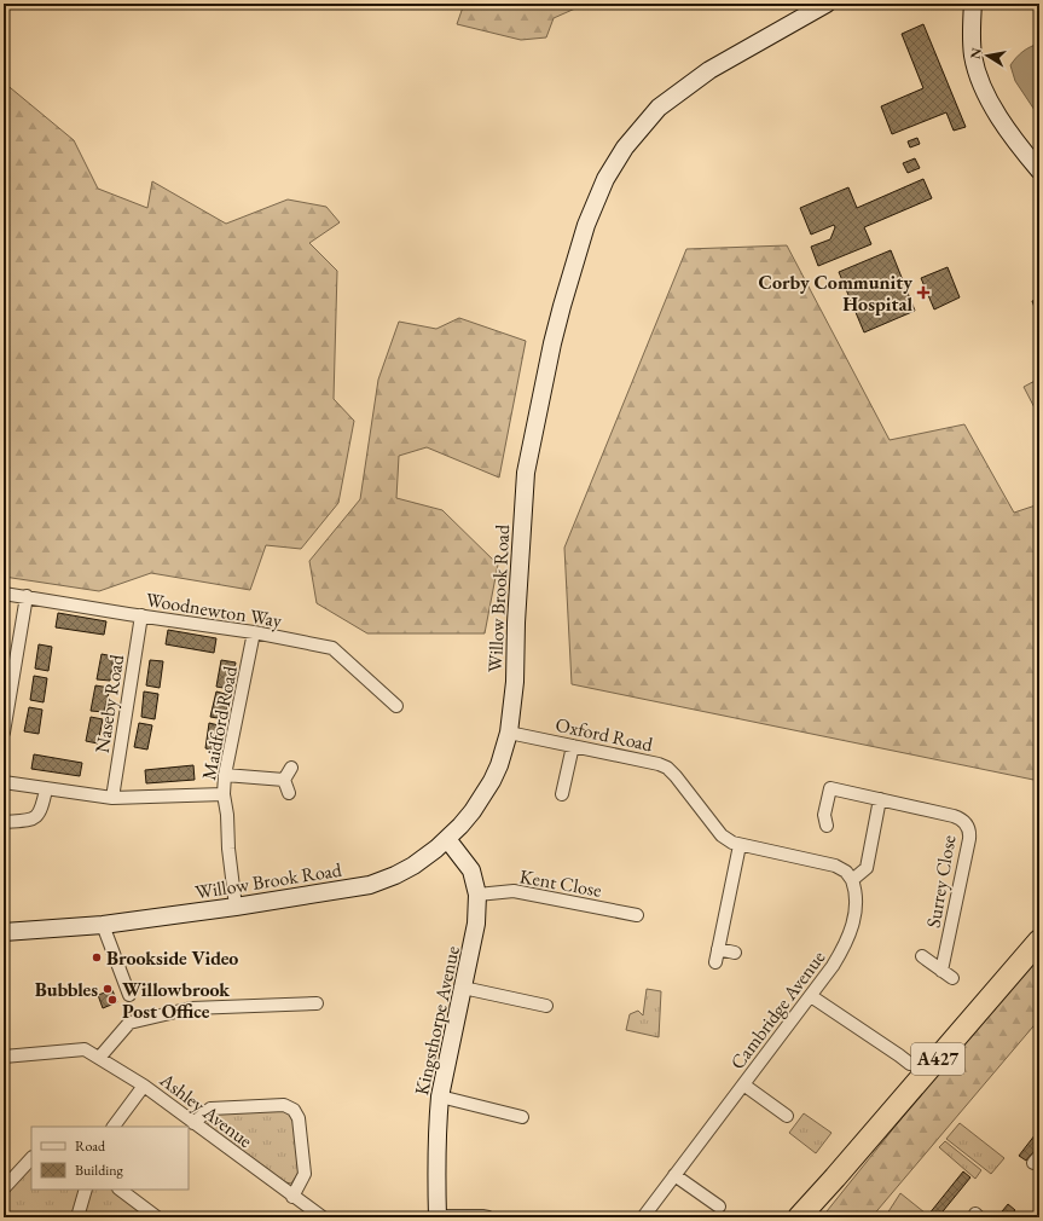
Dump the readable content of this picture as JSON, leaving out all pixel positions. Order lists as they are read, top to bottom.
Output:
{
  "streets": {
    "highway": ["A427"],
    "street": [
      "Willow Brook Road",
      "Woodnewton Way",
      "Naseby Road",
      "Maidford Road",
      "Oxford Road",
      "Surrey Close",
      "Kent Close",
      "Cambridge Avenue",
      "Kingsthorpe Avenue",
      "Ashley Avenue"
    ]
  },
  "crossings": [
    ["Willow Brook Road", "Maidford Road"],
    ["Willow Brook Road", "Oxford Road"],
    ["Willow Brook Road", "Kingsthorpe Avenue"],
    ["Woodnewton Way", "Naseby Road"],
    ["Woodnewton Way", "Maidford Road"],
    ["Oxford Road", "Cambridge Avenue"],
    ["Kent Close", "Kingsthorpe Avenue"]
  ],
  "places": {
    "health": ["Corby Community Hospital"],
    "other": ["Brookside Video", "Bubbles", "Willowbrook Post Office"]
  },
  "legend": ["Road", "Building"],
  "north": "left"
}
